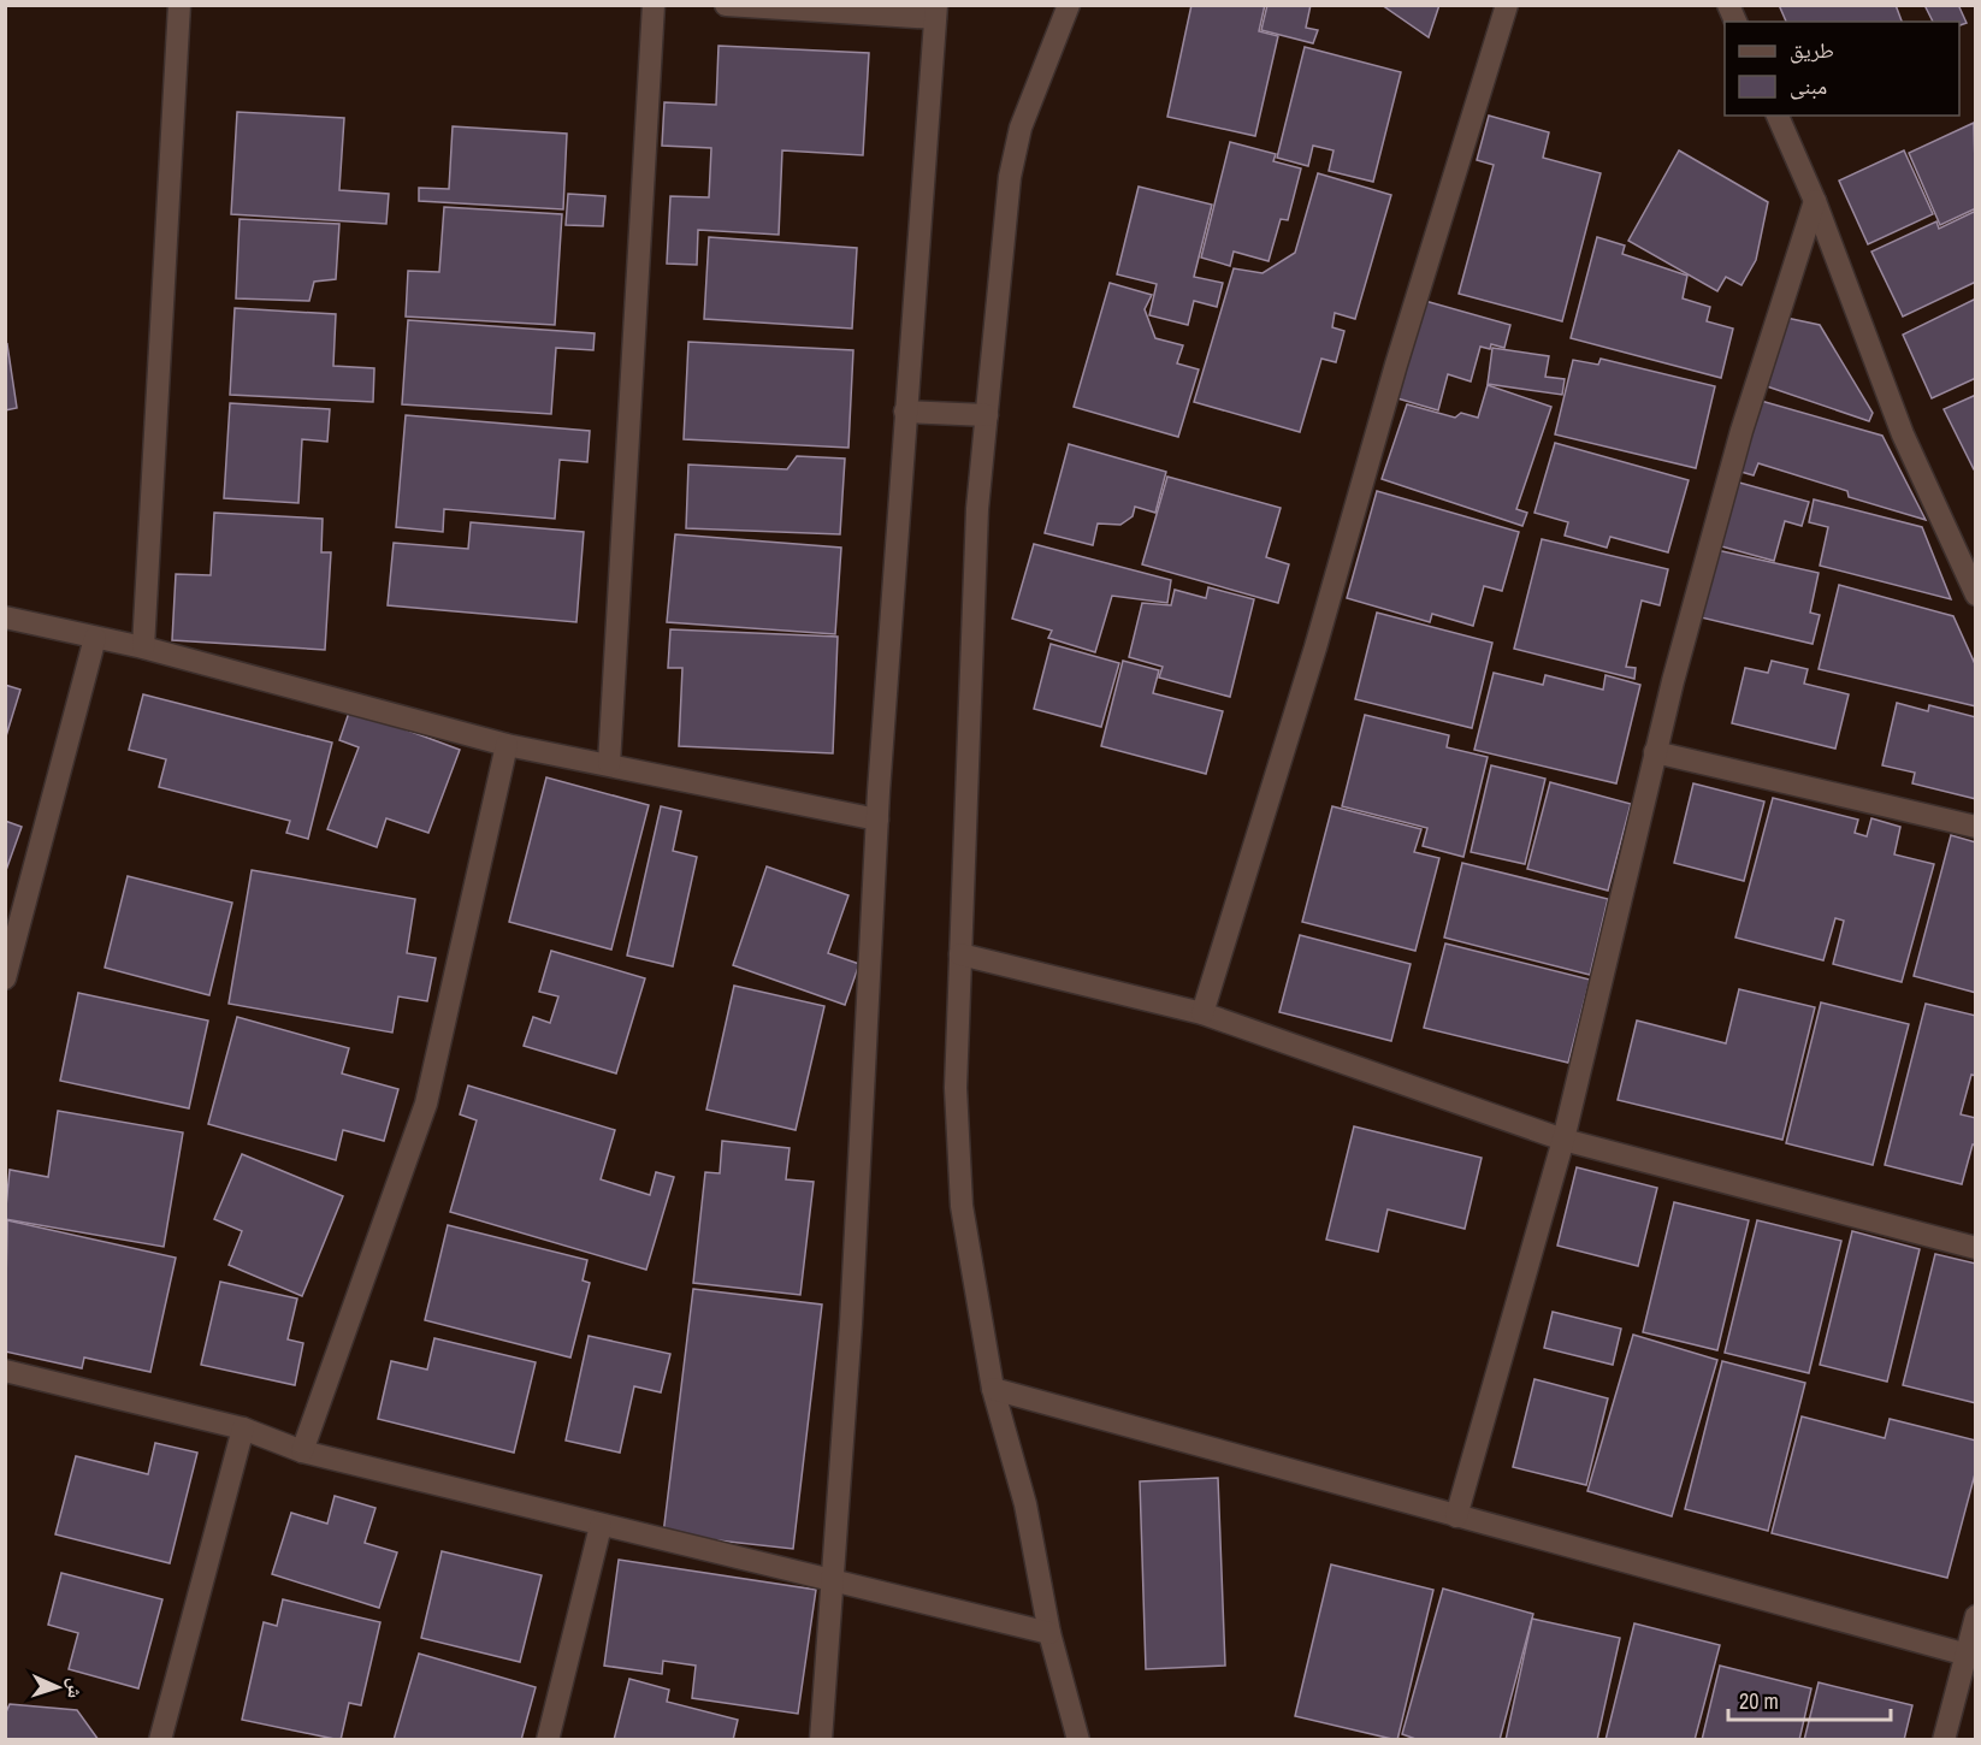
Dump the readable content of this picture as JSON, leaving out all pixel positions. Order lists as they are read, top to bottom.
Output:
{
  "legend": ["طريق", "مبنى"],
  "scale_bar": "20 m",
  "north": "right"
}
